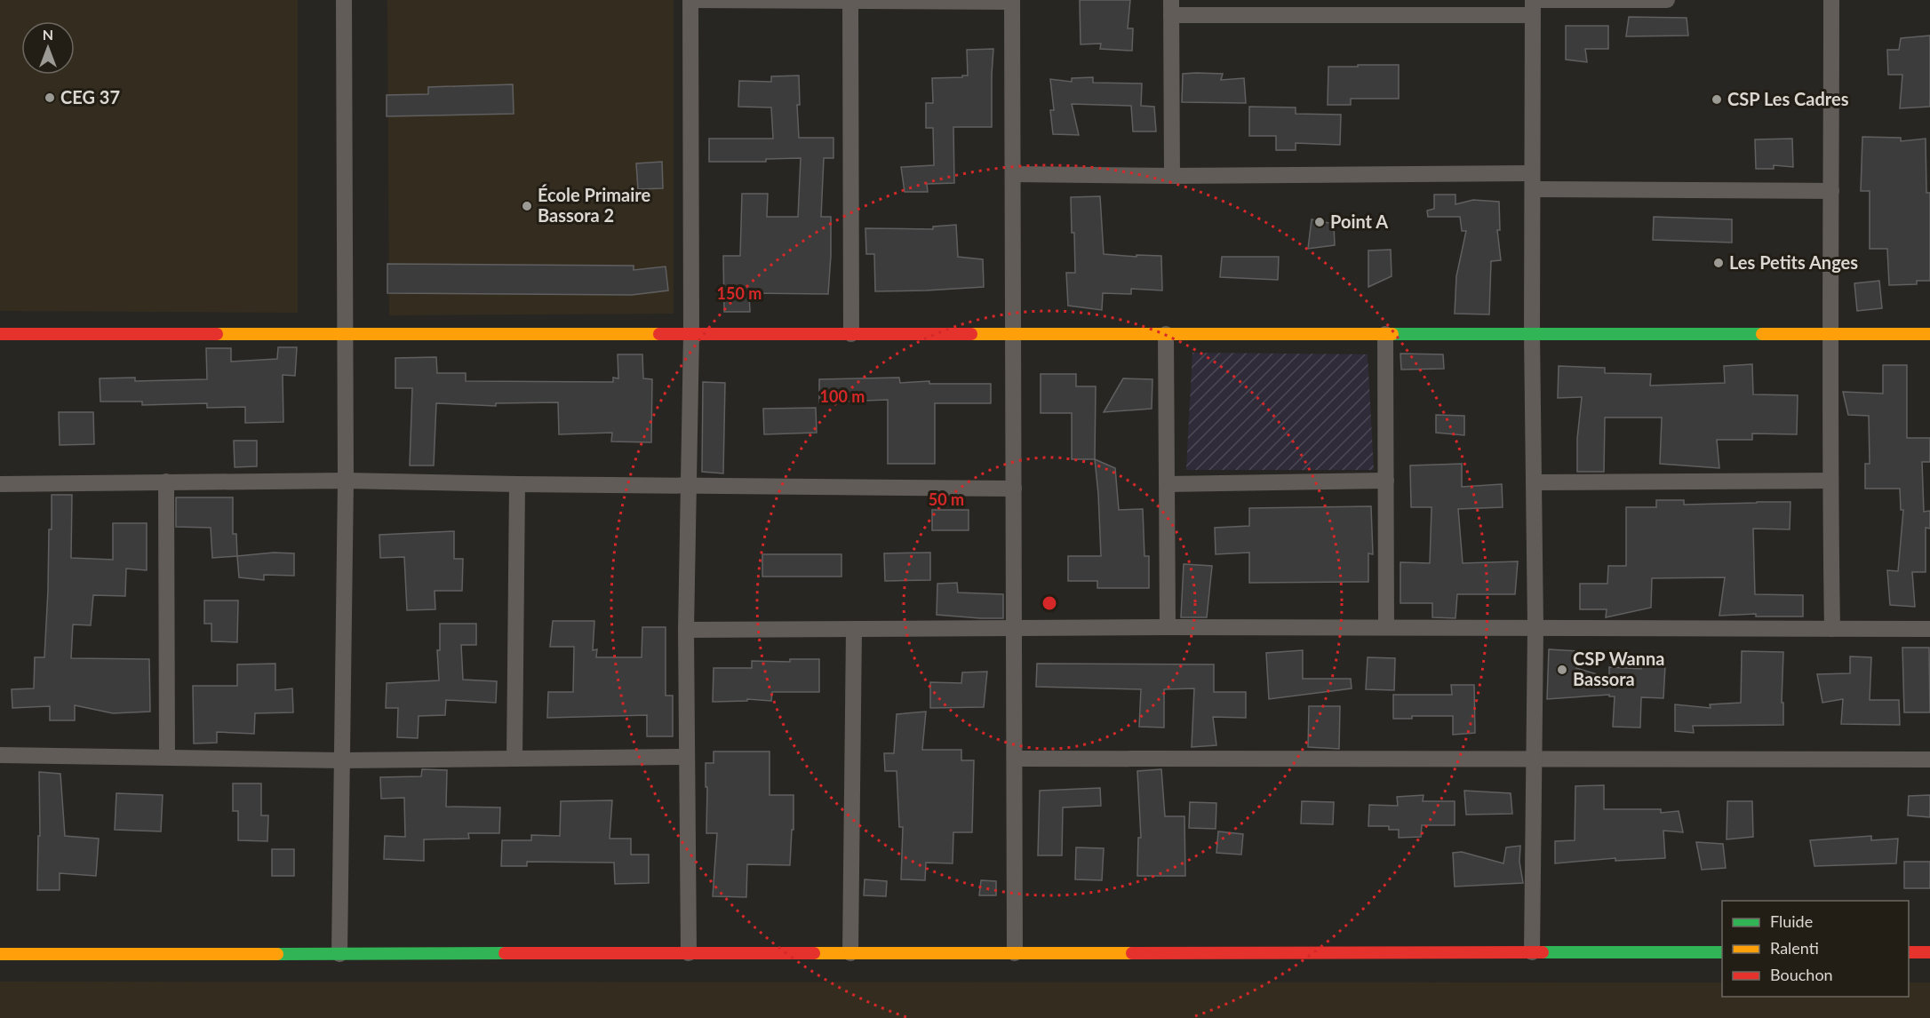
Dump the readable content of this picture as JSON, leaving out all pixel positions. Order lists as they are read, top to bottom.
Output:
{
  "places": [
    "CEG 37",
    "CSP Les Cadres",
    "École Primaire Bassora 2",
    "Point A",
    "Les Petits Anges",
    "CSP Wanna Bassora"
  ],
  "legend": ["Fluide", "Ralenti", "Bouchon"],
  "north": "top",
  "rings": ["150 m", "100 m", "50 m"]
}
